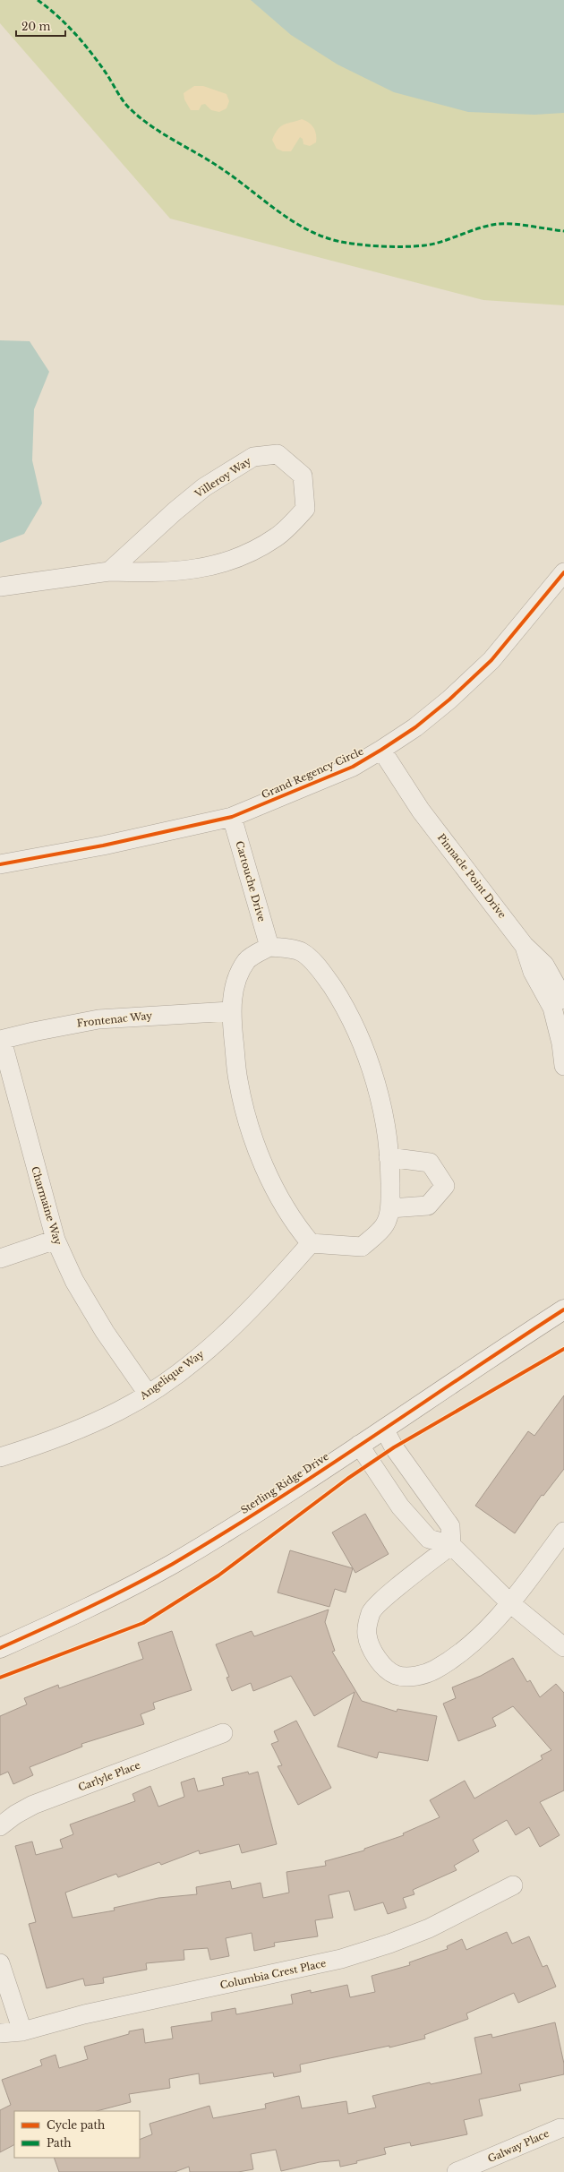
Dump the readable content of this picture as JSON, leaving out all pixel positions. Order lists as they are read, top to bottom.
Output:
{
  "streets": {
    "street": [
      "Villeroy Way",
      "Grand Regency Circle",
      "Pinnacle Point Drive",
      "Cartouche Drive",
      "Frontenac Way",
      "Charmaine Way",
      "Angelique Way",
      "Sterling Ridge Drive",
      "Carlyle Place",
      "Columbia Crest Place",
      "Galway Place"
    ]
  },
  "crossings": [
    ["Grand Regency Circle", "Pinnacle Point Drive"],
    ["Grand Regency Circle", "Cartouche Drive"],
    ["Frontenac Way", "Charmaine Way"],
    ["Charmaine Way", "Angelique Way"]
  ],
  "legend": ["Cycle path", "Path"],
  "scale_bar": "20 m"
}
